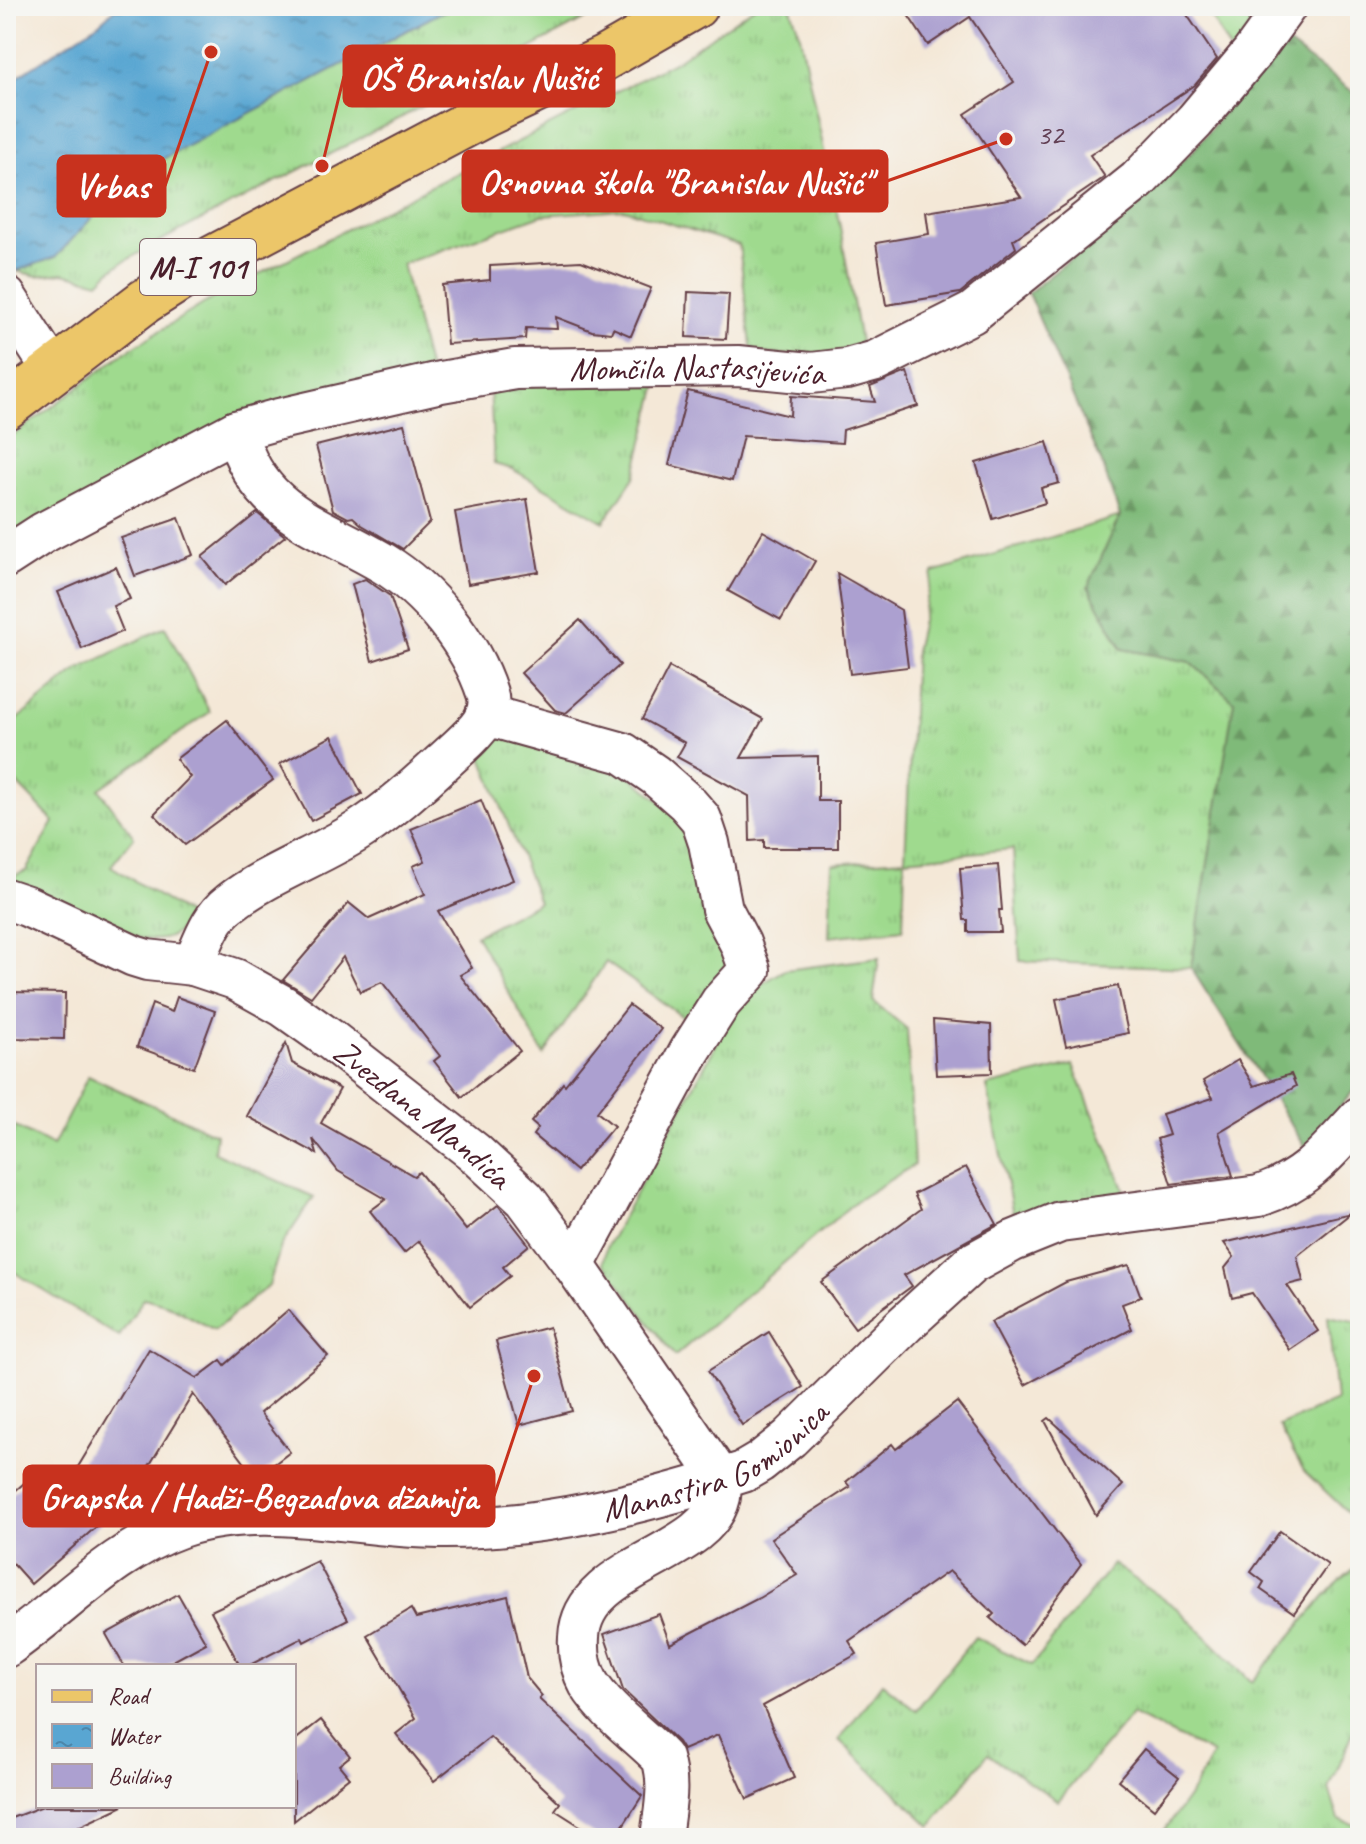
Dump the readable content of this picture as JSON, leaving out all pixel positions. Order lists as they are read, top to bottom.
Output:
{
  "streets": {
    "main road": ["M-I 101"],
    "street": ["Momčila Nastasijevića", "Zvezdana Mandića", "Manastira Gomionica"]
  },
  "crossings": [
    ["Zvezdana Mandića", "Manastira Gomionica"]
  ],
  "places": [
    "Vrbas",
    "Osnovna škola \"Branislav Nušić\"",
    "OŠ Branislav Nušić",
    "Grapska / Hadži-Begzadova džamija"
  ],
  "house_numbers": ["32"],
  "legend": ["Road", "Water", "Building"]
}
